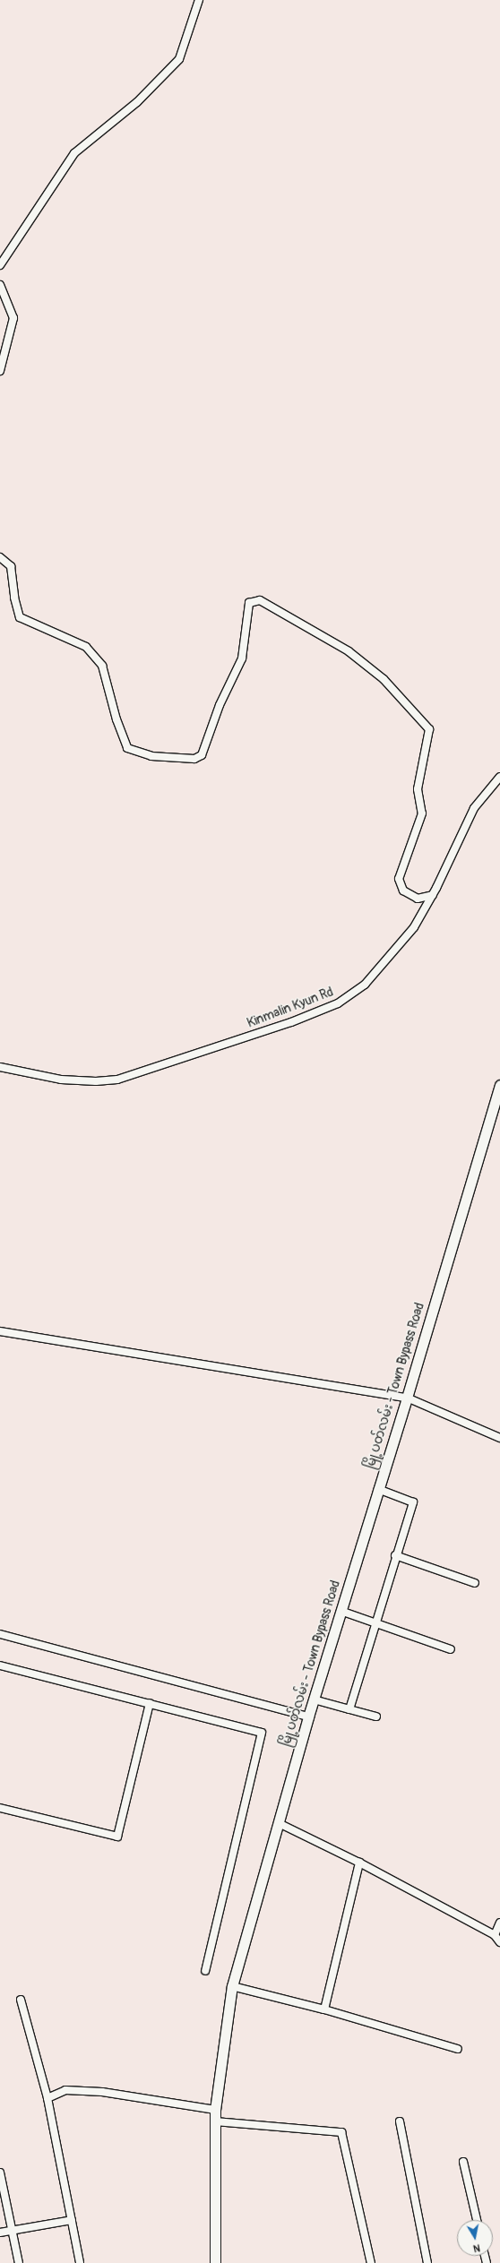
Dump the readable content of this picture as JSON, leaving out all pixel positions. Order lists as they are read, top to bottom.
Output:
{
  "streets": {
    "main road": ["မြို့ပတ်လမ်း - Town Bypass Road"],
    "street": ["Kinmalin Kyun Rd"]
  },
  "north": "bottom"
}
